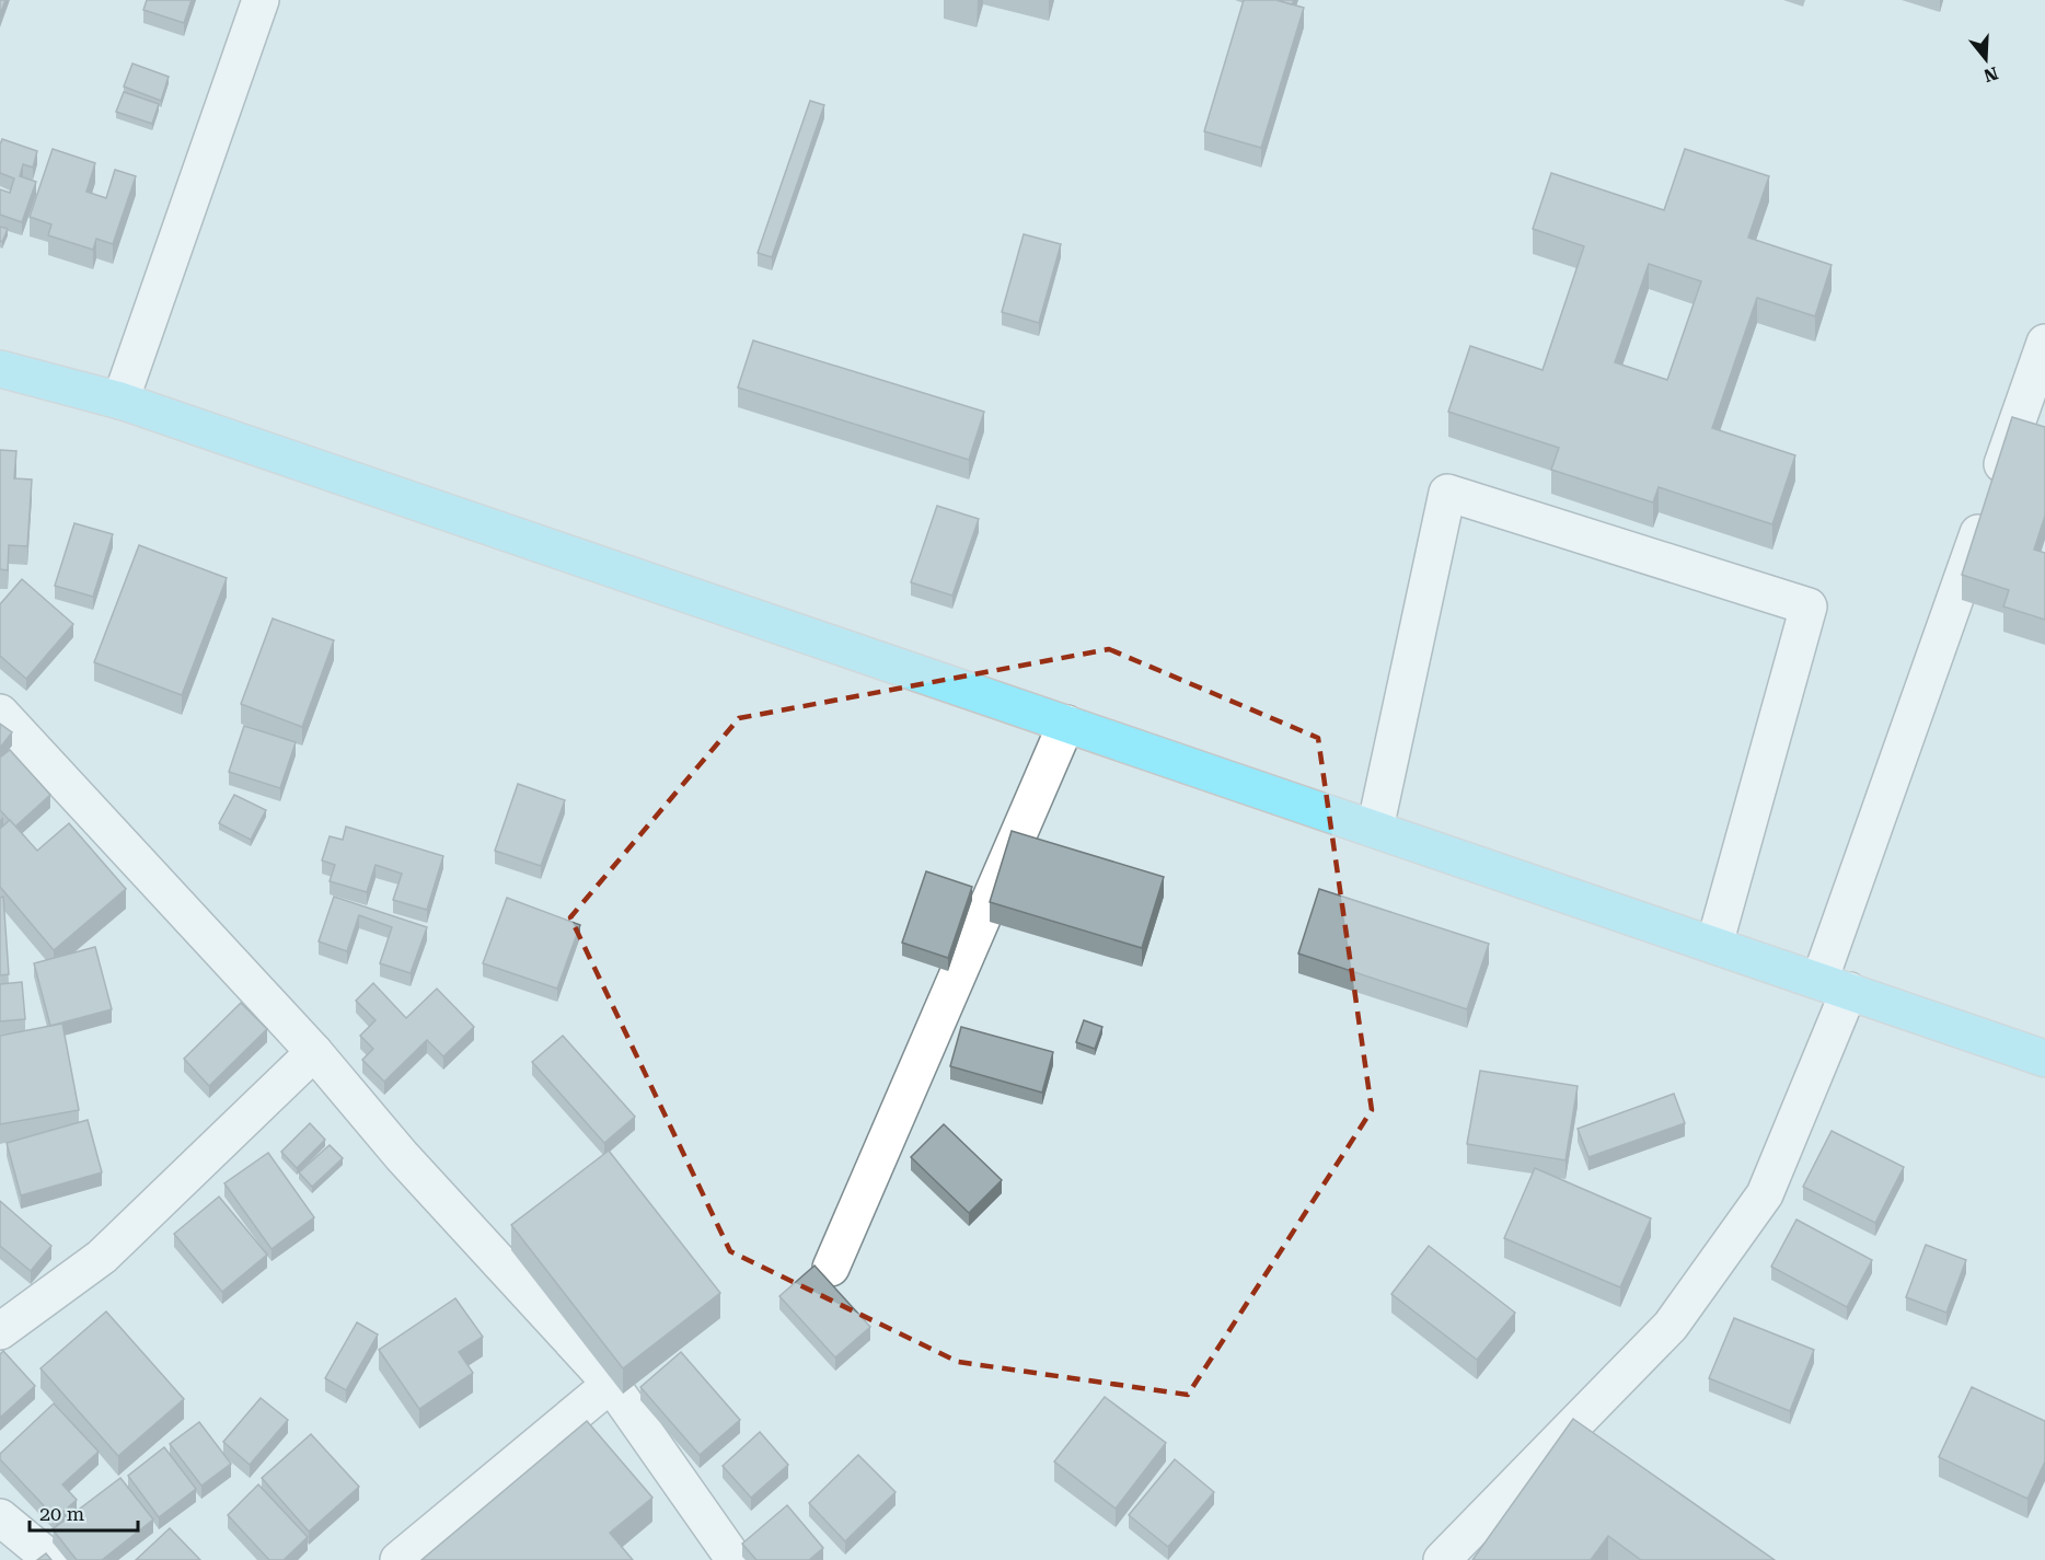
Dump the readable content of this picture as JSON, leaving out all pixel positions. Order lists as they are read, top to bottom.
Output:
{
  "scale_bar": "20 m",
  "north": "bottom"
}
